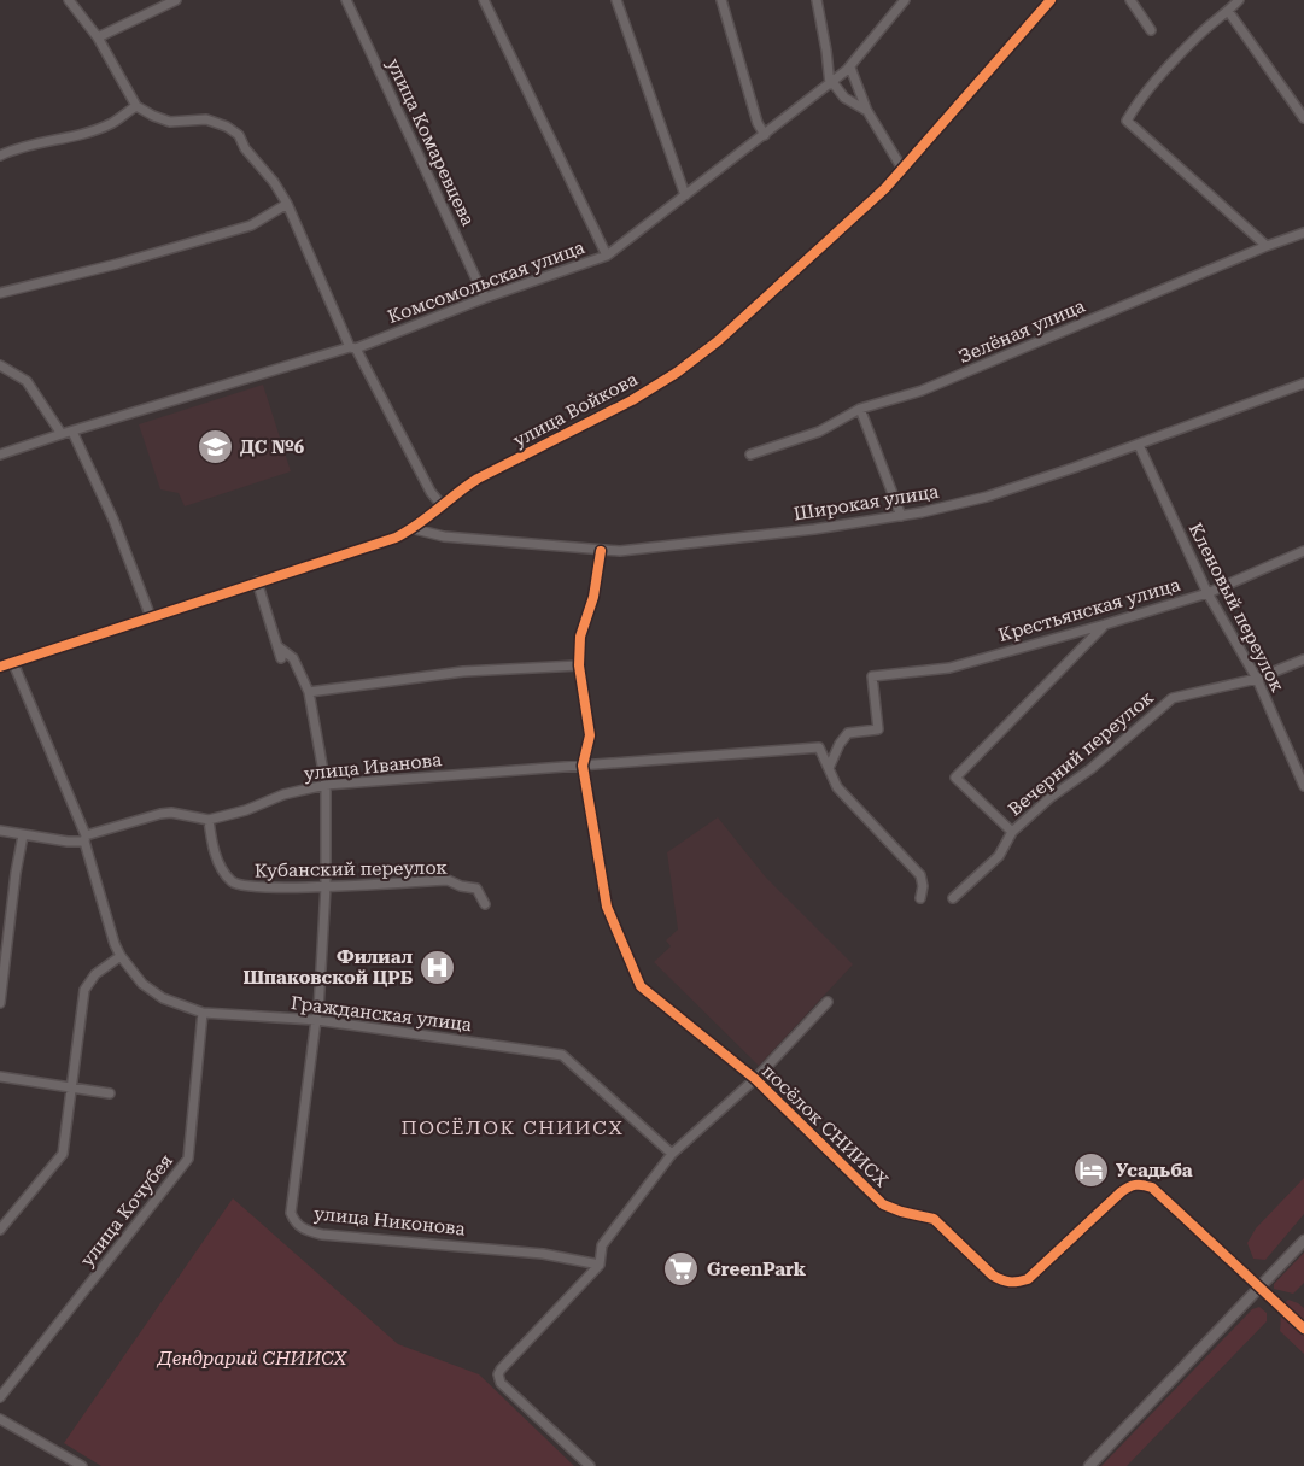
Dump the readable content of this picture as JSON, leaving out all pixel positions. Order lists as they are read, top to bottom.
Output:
{
  "streets": {
    "street": [
      "улица Комаревцева",
      "Комсомольская улица",
      "Зелёная улица",
      "улица Войкова",
      "Широкая улица",
      "Кленовый переулок",
      "Крестьянская улица",
      "Вечерний переулок",
      "улица Иванова",
      "Кубанский переулок",
      "Гражданская улица",
      "посёлок СНИИСХ",
      "улица Кочубея",
      "улица Никонова"
    ]
  },
  "crossings": [
    ["улица Комаревцева", "Комсомольская улица"],
    ["улица Войкова", "Широкая улица"],
    ["улица Войкова", "Гражданская улица"],
    ["Широкая улица", "Кленовый переулок"],
    ["Кленовый переулок", "Крестьянская улица"],
    ["Кленовый переулок", "Вечерний переулок"],
    ["Крестьянская улица", "улица Иванова"],
    ["улица Иванова", "Кубанский переулок"],
    ["улица Иванова", "Гражданская улица"],
    ["улица Иванова", "посёлок СНИИСХ"],
    ["Гражданская улица", "посёлок СНИИСХ"],
    ["Гражданская улица", "улица Кочубея"],
    ["Гражданская улица", "улица Никонова"],
    ["посёлок СНИИСХ", "улица Никонова"]
  ],
  "districts": ["ПОСЁЛОК СНИИСХ"],
  "parks": ["Дендрарий СНИИСХ"],
  "places": {
    "school or university": ["ДС №6"],
    "hospital": ["Филиал Шпаковской ЦРБ"],
    "hotel": ["Усадьба"],
    "supermarket": ["GreenPark"]
  }
}
